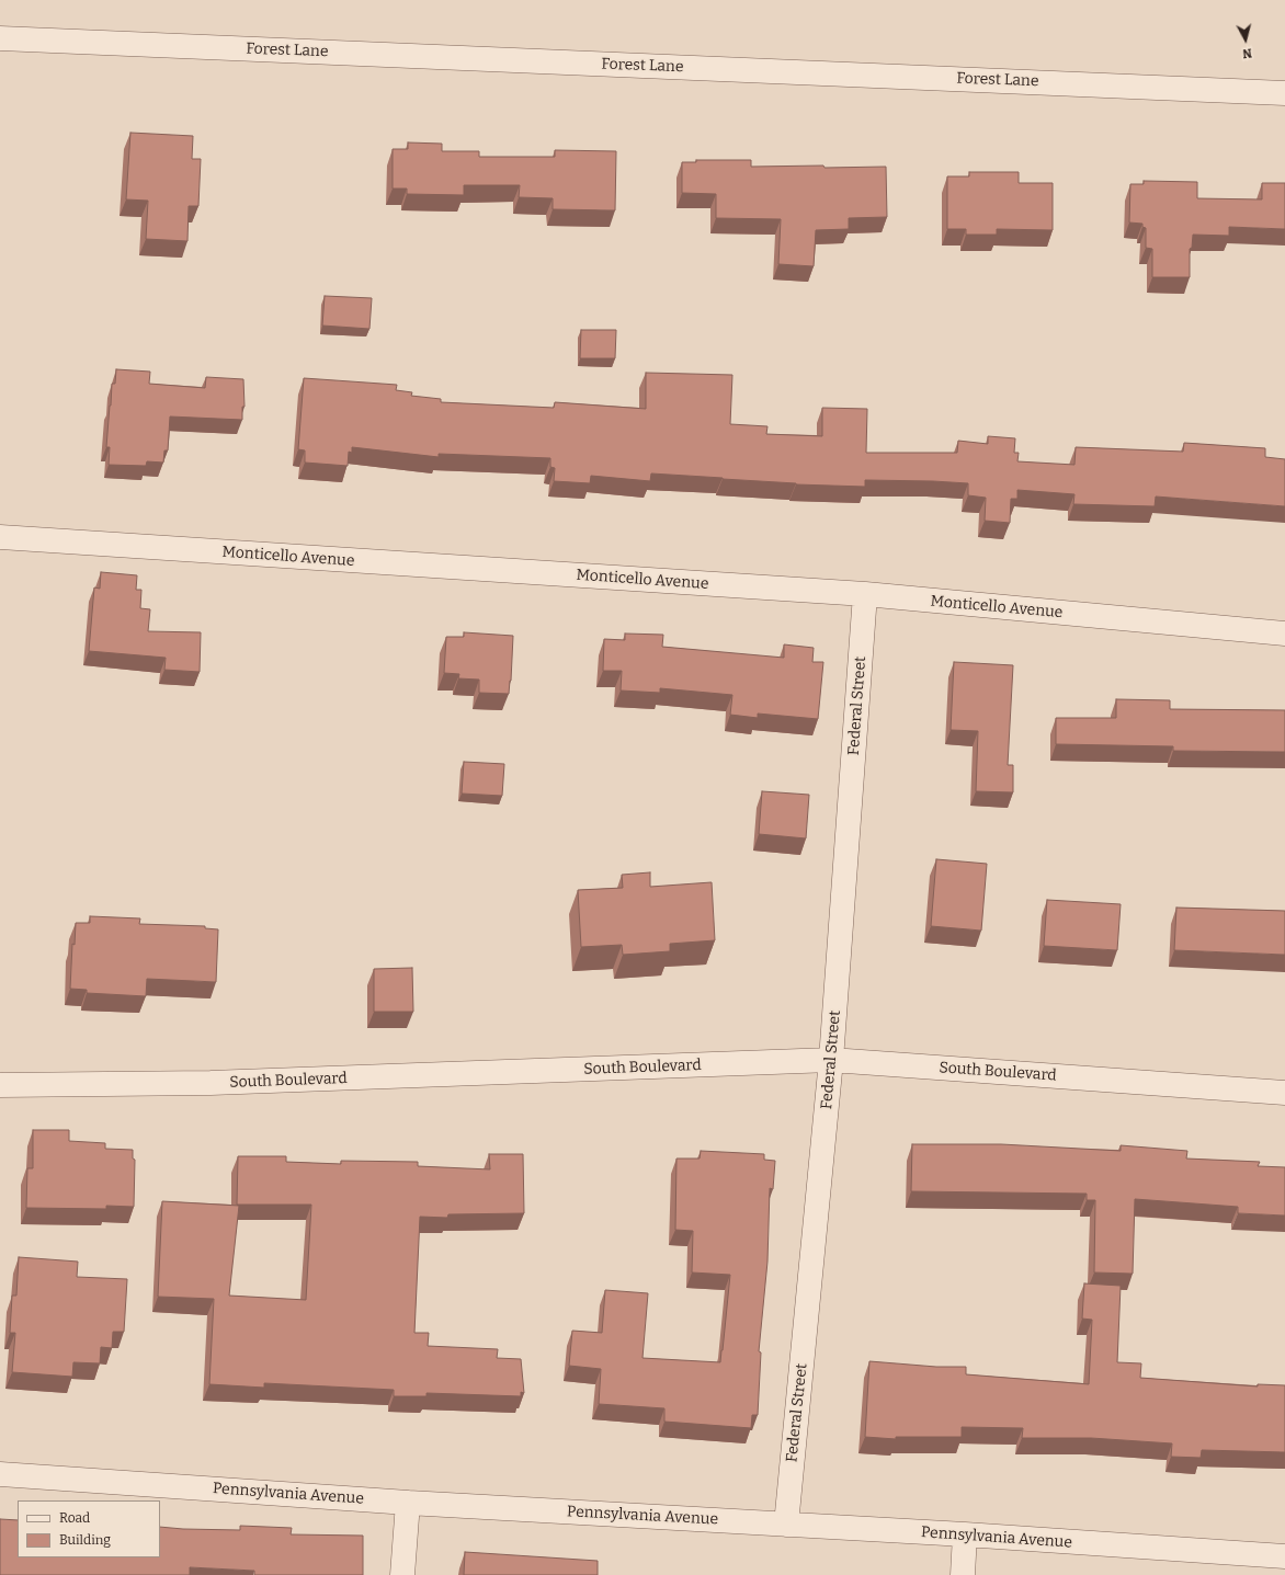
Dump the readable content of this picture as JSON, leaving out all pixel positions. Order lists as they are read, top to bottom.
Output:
{
  "streets": {
    "street": [
      "Forest Lane",
      "Monticello Avenue",
      "Federal Street",
      "South Boulevard",
      "Pennsylvania Avenue"
    ]
  },
  "crossings": [
    ["Monticello Avenue", "Federal Street"],
    ["Federal Street", "South Boulevard"],
    ["Federal Street", "Pennsylvania Avenue"]
  ],
  "legend": ["Road", "Building"],
  "north": "bottom"
}
